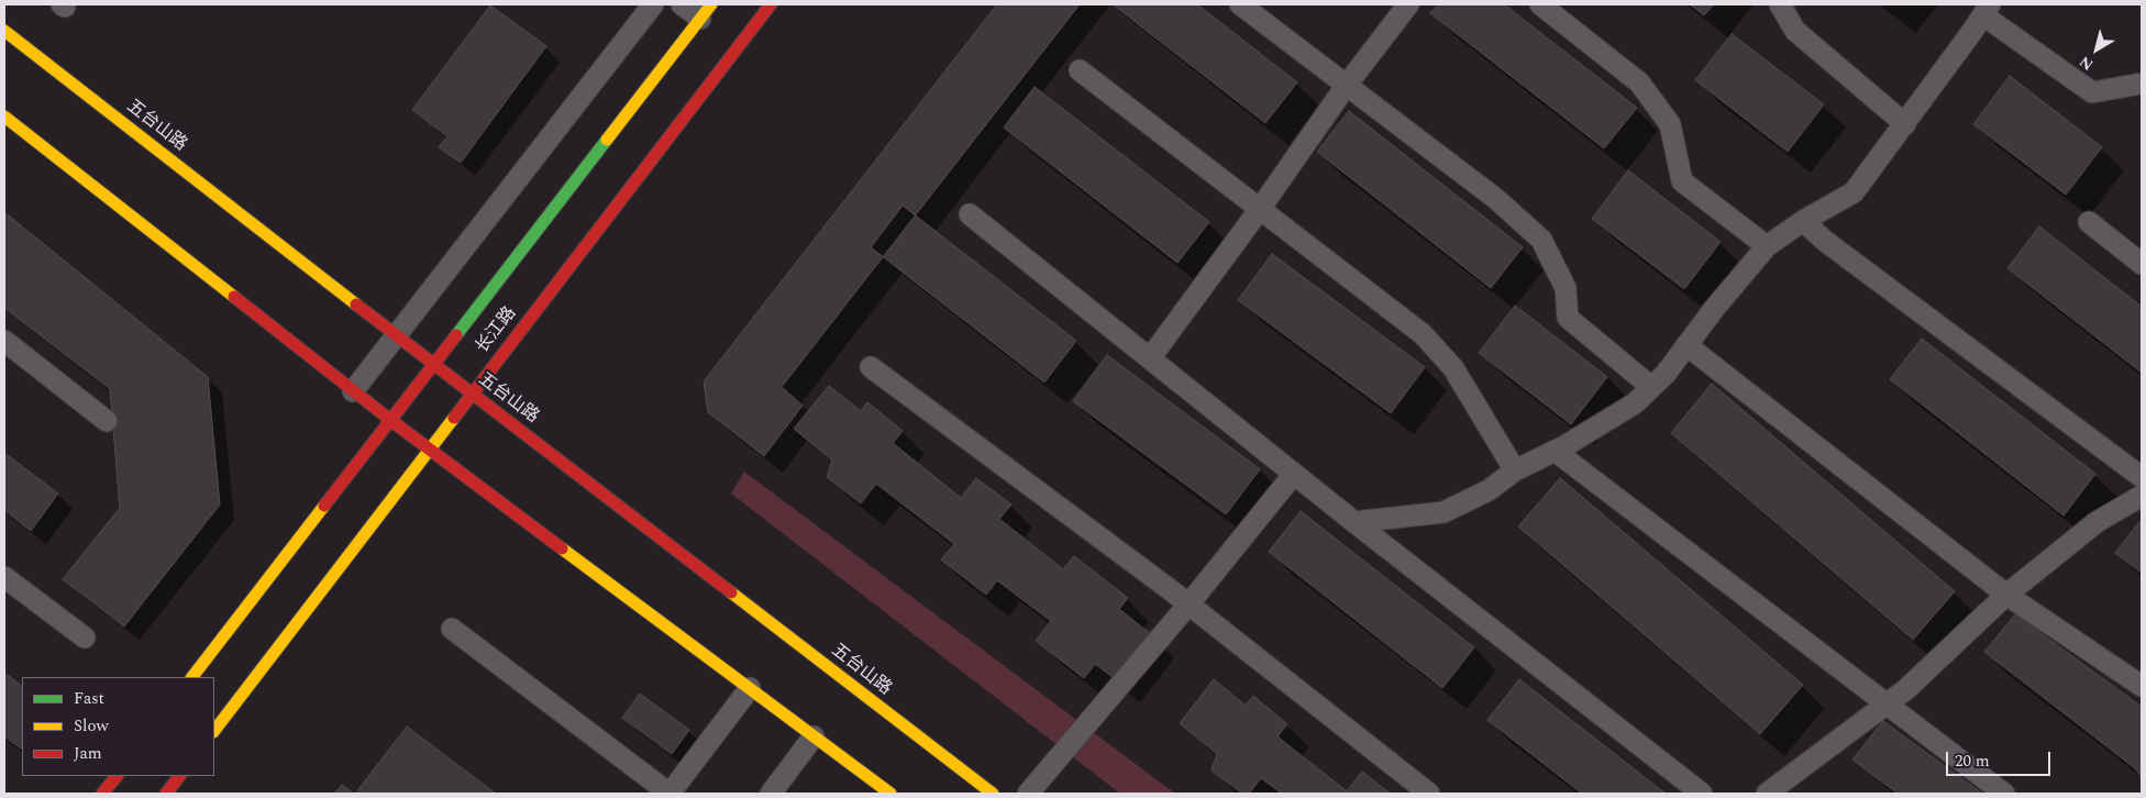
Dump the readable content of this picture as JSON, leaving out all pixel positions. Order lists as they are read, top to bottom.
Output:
{
  "streets": {
    "main road": ["五台山路", "长江路"]
  },
  "crossings": [
    ["五台山路", "长江路"]
  ],
  "legend": ["Fast", "Slow", "Jam"],
  "scale_bar": "20 m",
  "north": "bottom left"
}
